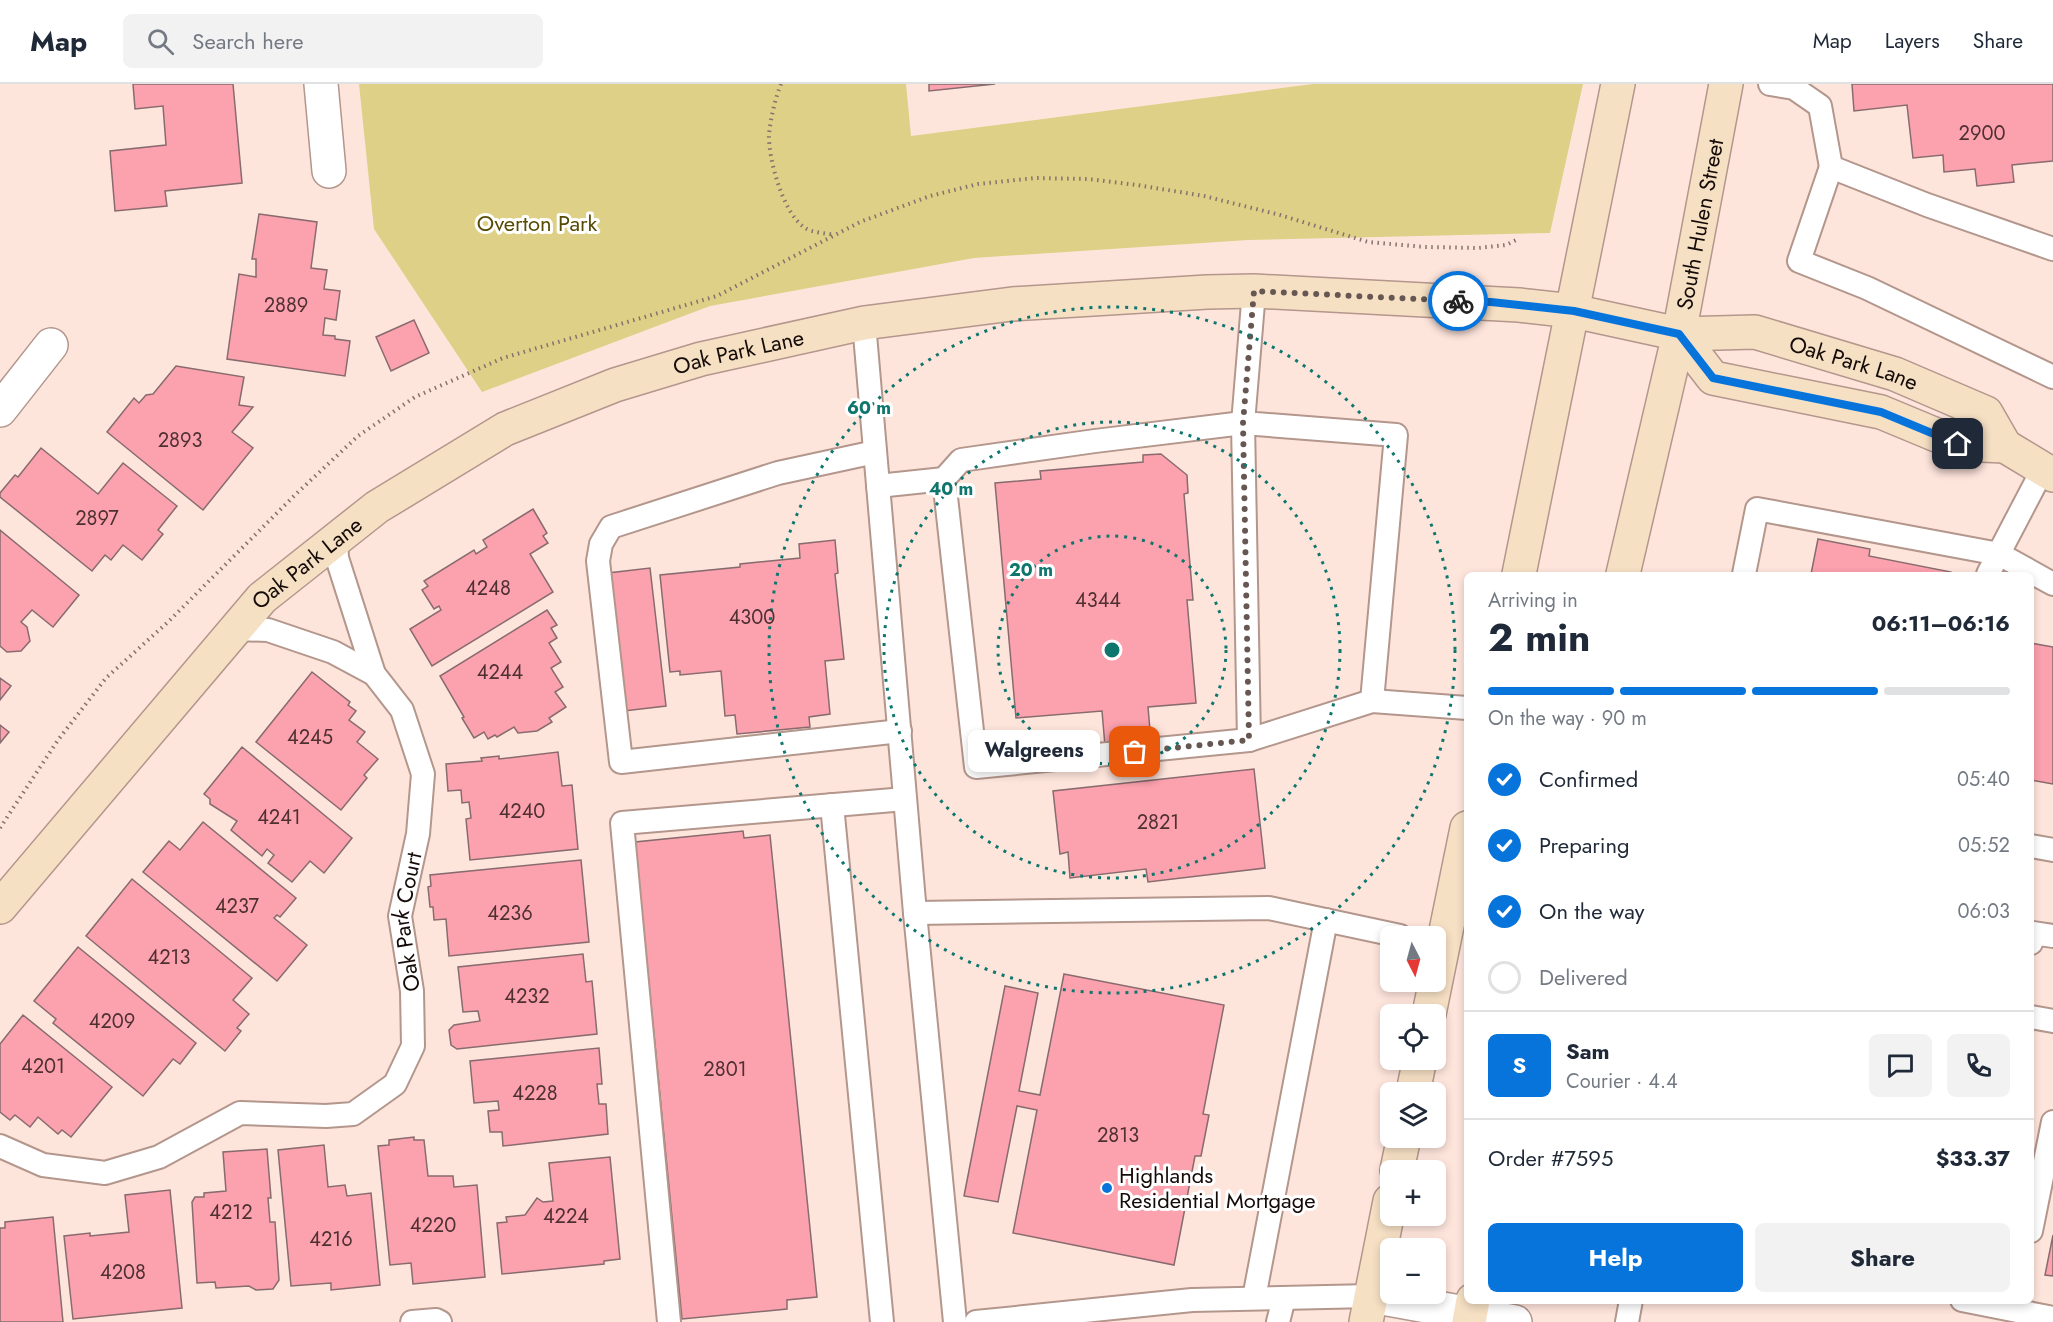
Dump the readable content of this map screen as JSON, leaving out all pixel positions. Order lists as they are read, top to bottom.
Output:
{
  "streets": {
    "street": ["South Hulen Street", "Oak Park Lane"],
    "lane": ["Oak Park Court"]
  },
  "crossings": [
    ["South Hulen Street", "Oak Park Lane"],
    ["Oak Park Lane", "Oak Park Court"]
  ],
  "parks": ["Overton Park"],
  "places": ["Walgreens", "Highlands Residential Mortgage"],
  "house_numbers": [
    "2900",
    "2889",
    "2893",
    "2897",
    "4248",
    "4344",
    "4300",
    "4244",
    "4245",
    "4240",
    "4241",
    "2821",
    "4237",
    "4236",
    "4213",
    "4232",
    "4209",
    "4201",
    "2801",
    "4228",
    "2813",
    "4212",
    "4224",
    "4220",
    "4216",
    "4208"
  ],
  "north": "bottom",
  "page": {
    "header": "Map",
    "search": "Search here",
    "nav": ["Map", "Layers", "Share"],
    "heading": ["2 min", "Arriving in", "06:11–06:16"],
    "panel": [
      "Sam",
      "Courier · 4.4",
      "Order #7595",
      "$33.37"
    ],
    "bar": "On the way · 90 m",
    "bubble": "Walgreens",
    "list": [
      ["Confirmed", "05:40"],
      ["Preparing", "05:52"],
      ["On the way", "06:03"],
      "Delivered"
    ],
    "map_buttons": ["+", "−"],
    "round": "S",
    "buttons": ["Help", "Share"]
  },
  "rings": ["60 m", "40 m", "20 m"]
}
